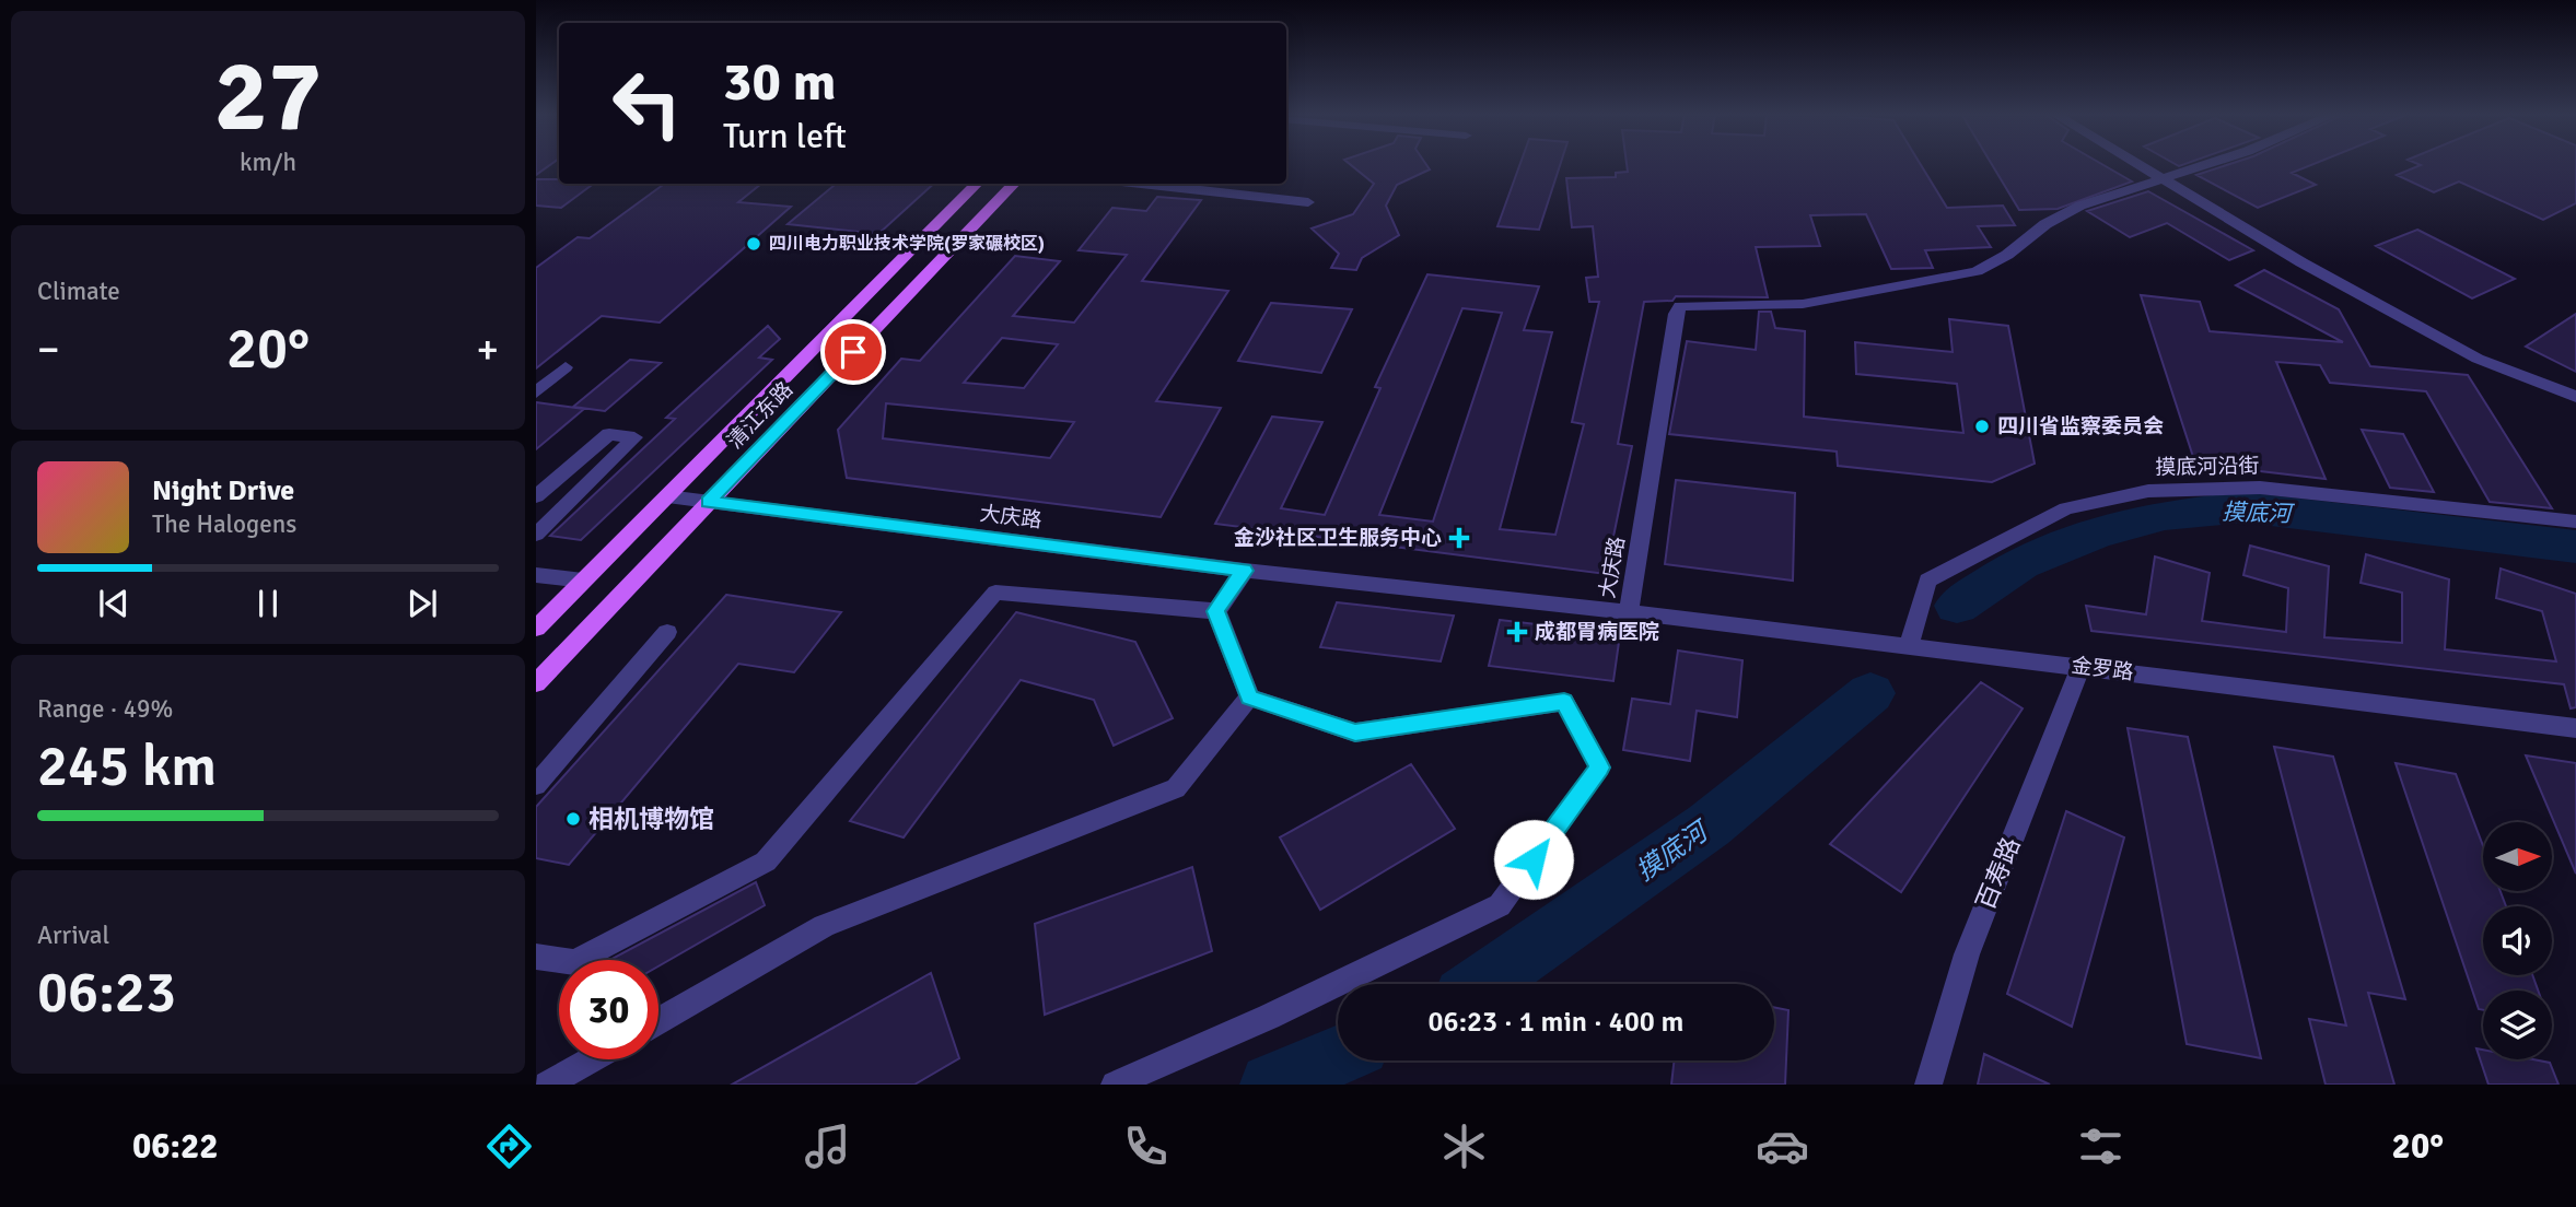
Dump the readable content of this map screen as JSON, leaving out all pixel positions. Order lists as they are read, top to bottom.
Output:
{
  "streets": {
    "main road": ["清江东路"],
    "street": [
      "摸底河沿街",
      "大庆路",
      "金罗路",
      "百寿路"
    ]
  },
  "crossings": [
    ["清江东路", "大庆路"],
    ["摸底河沿街", "金罗路"],
    ["大庆路", "金罗路"],
    ["金罗路", "百寿路"]
  ],
  "water": ["摸底河"],
  "places": {
    "other": ["四川电力职业技术学院(罗家碾校区)", "四川省监察委员会", "相机博物馆"],
    "health": ["金沙社区卫生服务中心", "成都胃病医院"]
  },
  "north": "right",
  "page": {
    "tile": [
      ["27", "km/h"],
      "Climate",
      ["Range · 49%", "245 km"],
      ["Arrival", "06:23"]
    ],
    "turn": ["30 m", "Turn left"],
    "heat": ["−", "20°", "+"],
    "song": ["Night Drive", "The Halogens"],
    "limit": "30",
    "trip": "06:23 · 1 min · 400 m",
    "tabs": ["06:22", "20°"]
  }
}
